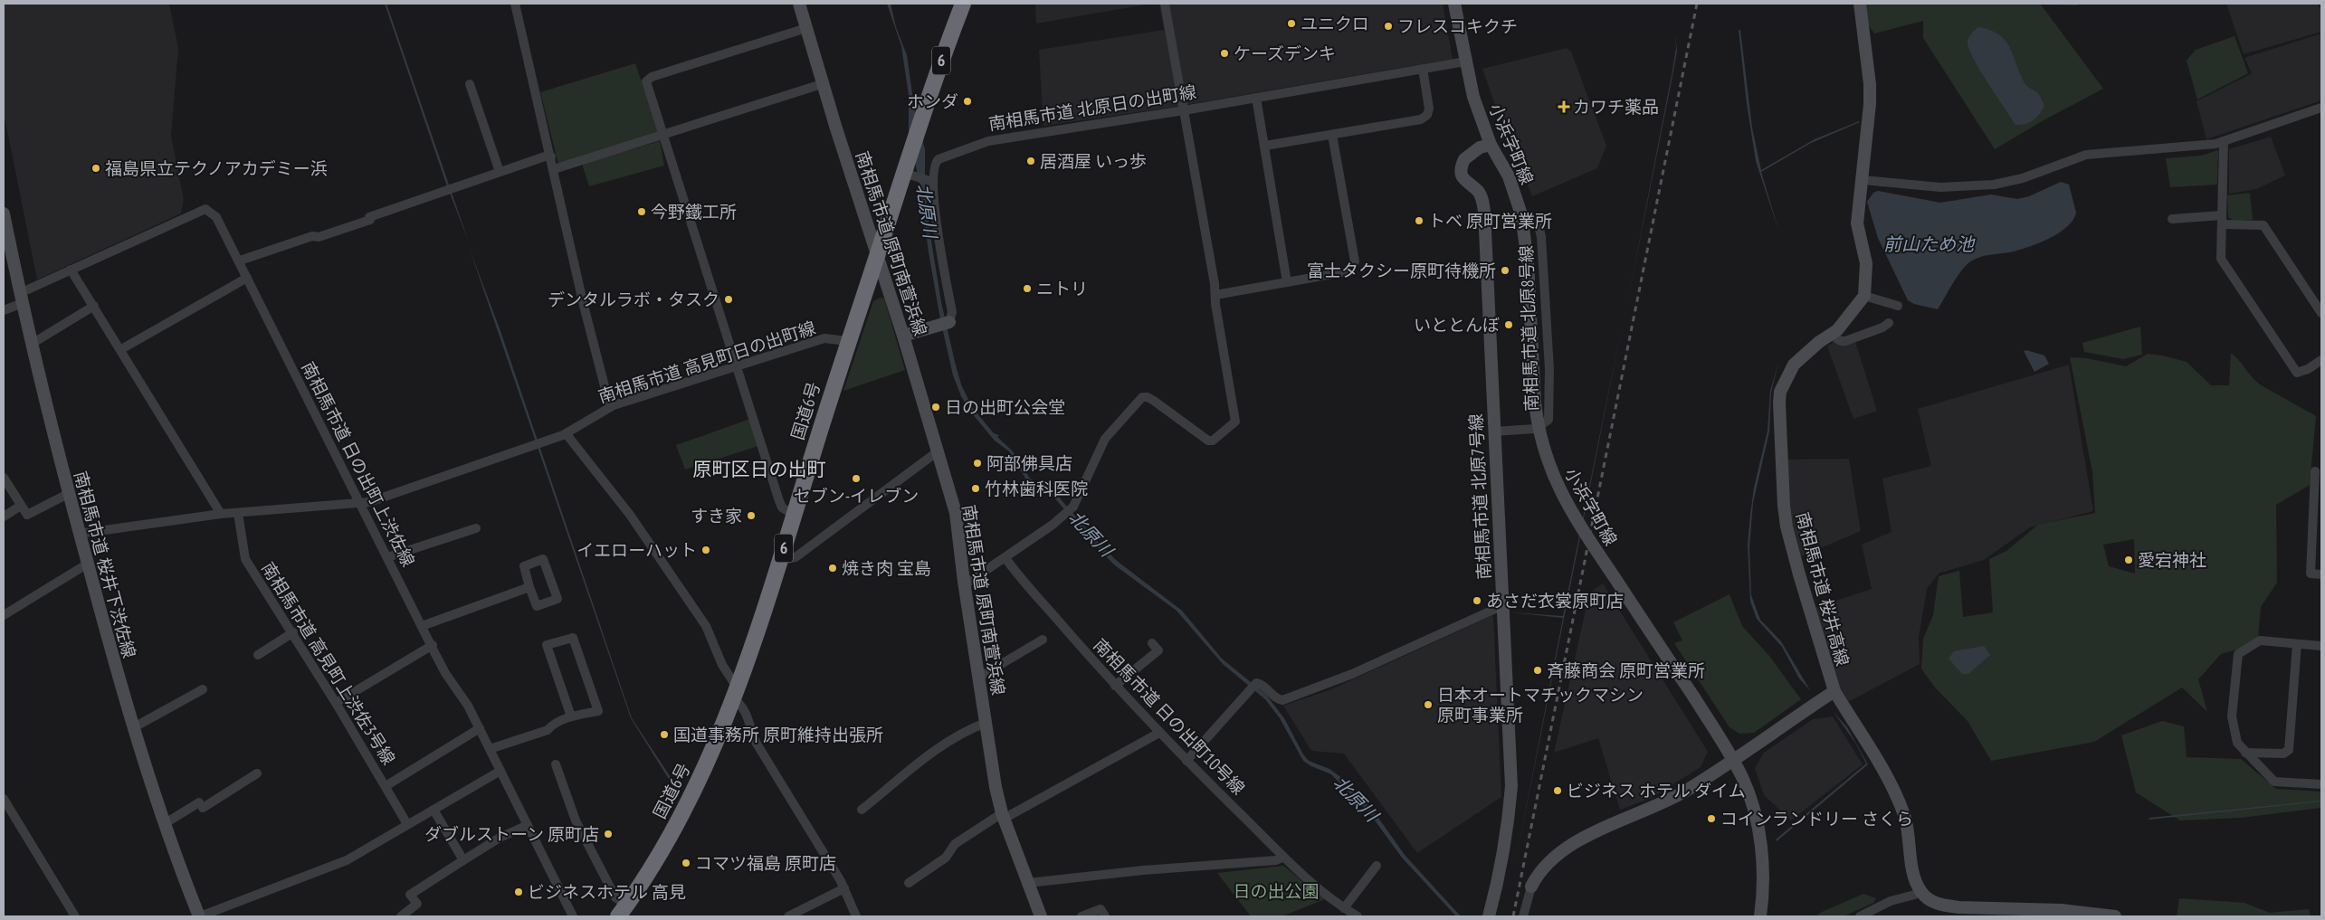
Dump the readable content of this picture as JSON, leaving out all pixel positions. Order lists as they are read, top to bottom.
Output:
{
  "streets": {
    "highway": ["6", "国道6号"],
    "street": [
      "南相馬市道 北原日の出町線",
      "小浜字町線",
      "南相馬市道 原町南萱浜線",
      "南相馬市道 北原8号線",
      "南相馬市道 高見町日の出町線",
      "南相馬市道 日の出町上渋佐線",
      "南相馬市道 北原7号線",
      "南相馬市道 桜井下渋佐線",
      "南相馬市道 桜井高線",
      "南相馬市道 高見町上渋佐3号線",
      "南相馬市道 日の出町10号線"
    ]
  },
  "crossings": [
    ["南相馬市道 北原日の出町線", "小浜字町線"],
    ["南相馬市道 北原日の出町線", "南相馬市道 原町南萱浜線"],
    ["小浜字町線", "南相馬市道 北原8号線"],
    ["小浜字町線", "南相馬市道 北原7号線"],
    ["小浜字町線", "南相馬市道 桜井高線"],
    ["南相馬市道 原町南萱浜線", "国道6号"],
    ["南相馬市道 北原8号線", "南相馬市道 北原7号線"],
    ["南相馬市道 高見町日の出町線", "国道6号"],
    ["南相馬市道 高見町日の出町線", "南相馬市道 日の出町上渋佐線"],
    ["南相馬市道 高見町日の出町線", "南相馬市道 桜井下渋佐線"],
    ["南相馬市道 高見町日の出町線", "南相馬市道 高見町上渋佐3号線"],
    ["南相馬市道 日の出町上渋佐線", "南相馬市道 桜井下渋佐線"]
  ],
  "districts": ["原町区日の出町"],
  "water": ["北原川", "前山ため池"],
  "parks": ["日の出公園"],
  "places": {
    "other": [
      "ユニクロ",
      "フレスコキクチ",
      "ケーズデンキ",
      "ホンダ",
      "居酒屋 いっ歩",
      "福島県立テクノアカデミー浜",
      "今野鐵工所",
      "トベ 原町営業所",
      "富士タクシー原町待機所",
      "ニトリ",
      "デンタルラボ・タスク",
      "いととんぼ",
      "日の出町公会堂",
      "阿部佛具店",
      "セブン-イレブン",
      "竹林歯科医院",
      "すき家",
      "イエローハット",
      "愛宕神社",
      "焼き肉 宝島",
      "あさだ衣裳原町店",
      "斉藤商会 原町営業所",
      "日本オートマチックマシン 原町事業所",
      "国道事務所 原町維持出張所",
      "ビジネス ホテル ダイム",
      "コインランドリー さくら",
      "ダブルストーン 原町店",
      "コマツ福島 原町店",
      "ビジネスホテル 高見"
    ],
    "health": ["カワチ薬品"]
  }
}
